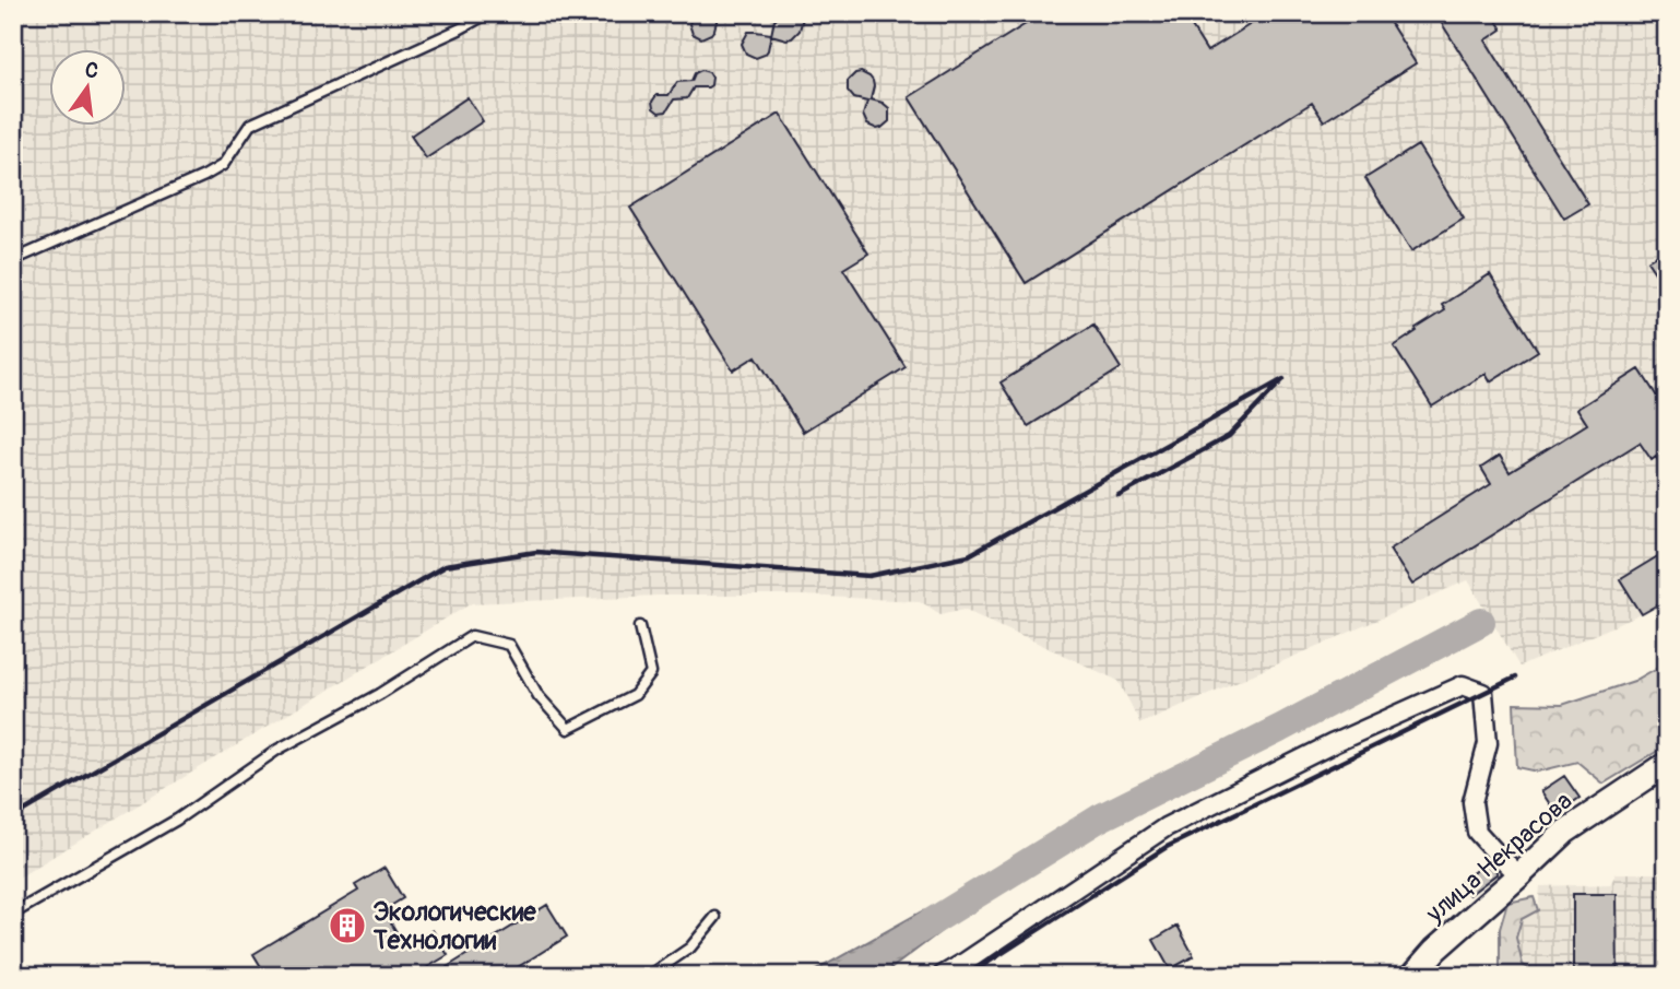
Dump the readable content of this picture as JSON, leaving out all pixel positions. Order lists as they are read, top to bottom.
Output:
{
  "streets": {
    "street": ["улица Некрасова"]
  },
  "places": {
    "building": ["Экологические Технологии"]
  },
  "north": "top"
}
